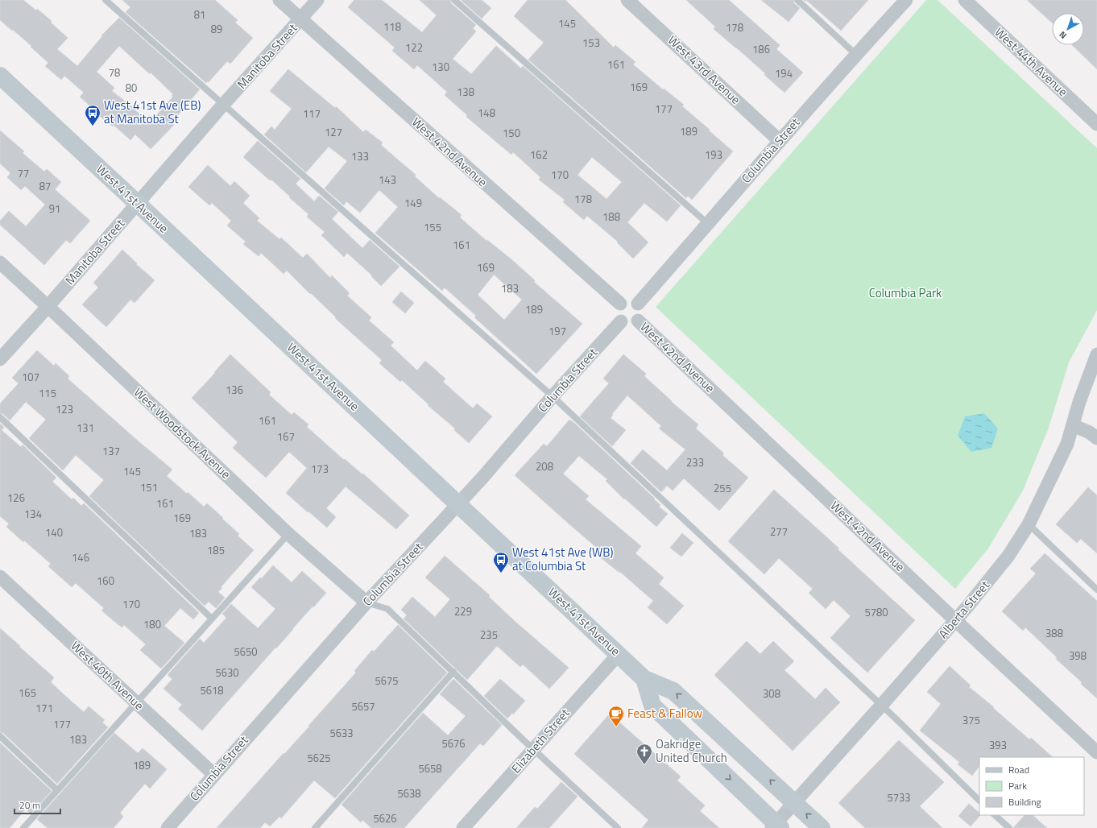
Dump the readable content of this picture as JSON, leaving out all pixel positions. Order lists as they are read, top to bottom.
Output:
{
  "streets": {
    "main road": ["West 41st Avenue"],
    "street": [
      "Manitoba Street",
      "West 44th Avenue",
      "West 43rd Avenue",
      "Columbia Street",
      "West 42nd Avenue",
      "West Woodstock Avenue",
      "Alberta Street",
      "West 40th Avenue",
      "Elizabeth Street"
    ]
  },
  "crossings": [
    ["Manitoba Street", "West 42nd Avenue"],
    ["Manitoba Street", "West 41st Avenue"],
    ["Manitoba Street", "West Woodstock Avenue"],
    ["West 43rd Avenue", "Columbia Street"],
    ["Columbia Street", "West 42nd Avenue"],
    ["Columbia Street", "West 41st Avenue"],
    ["Columbia Street", "West Woodstock Avenue"],
    ["Columbia Street", "West 40th Avenue"],
    ["West 42nd Avenue", "Alberta Street"],
    ["West 41st Avenue", "Alberta Street"],
    ["West 41st Avenue", "Elizabeth Street"]
  ],
  "parks": ["Columbia Park"],
  "places": {
    "bus stop": ["West 41st Ave (EB) at Manitoba St", "West 41st Ave (WB) at Columbia St"],
    "cafe": ["Feast & Fallow"],
    "church": ["Oakridge United Church"]
  },
  "house_numbers": [
    "81",
    "145",
    "118",
    "178",
    "89",
    "153",
    "122",
    "186",
    "161",
    "130",
    "78",
    "194",
    "169",
    "80",
    "138",
    "177",
    "148",
    "117",
    "189",
    "127",
    "150",
    "162",
    "193",
    "133",
    "77",
    "170",
    "143",
    "87",
    "178",
    "149",
    "91",
    "188",
    "155",
    "161",
    "169",
    "183",
    "189",
    "197",
    "107",
    "136",
    "115",
    "123",
    "161",
    "131",
    "167",
    "137",
    "233",
    "208",
    "173",
    "145",
    "151",
    "255",
    "126",
    "161",
    "134",
    "169",
    "277",
    "140",
    "183",
    "185",
    "146",
    "160",
    "170",
    "229",
    "5780",
    "180",
    "388",
    "235",
    "5650",
    "398",
    "5630",
    "5675",
    "5618",
    "165",
    "308",
    "5657",
    "171",
    "375",
    "177",
    "5633",
    "183",
    "5676",
    "393",
    "5625",
    "189",
    "5658",
    "5638",
    "5733",
    "5626"
  ],
  "legend": ["Road", "Park", "Building"],
  "scale_bar": "20 m",
  "north": "bottom left"
}
